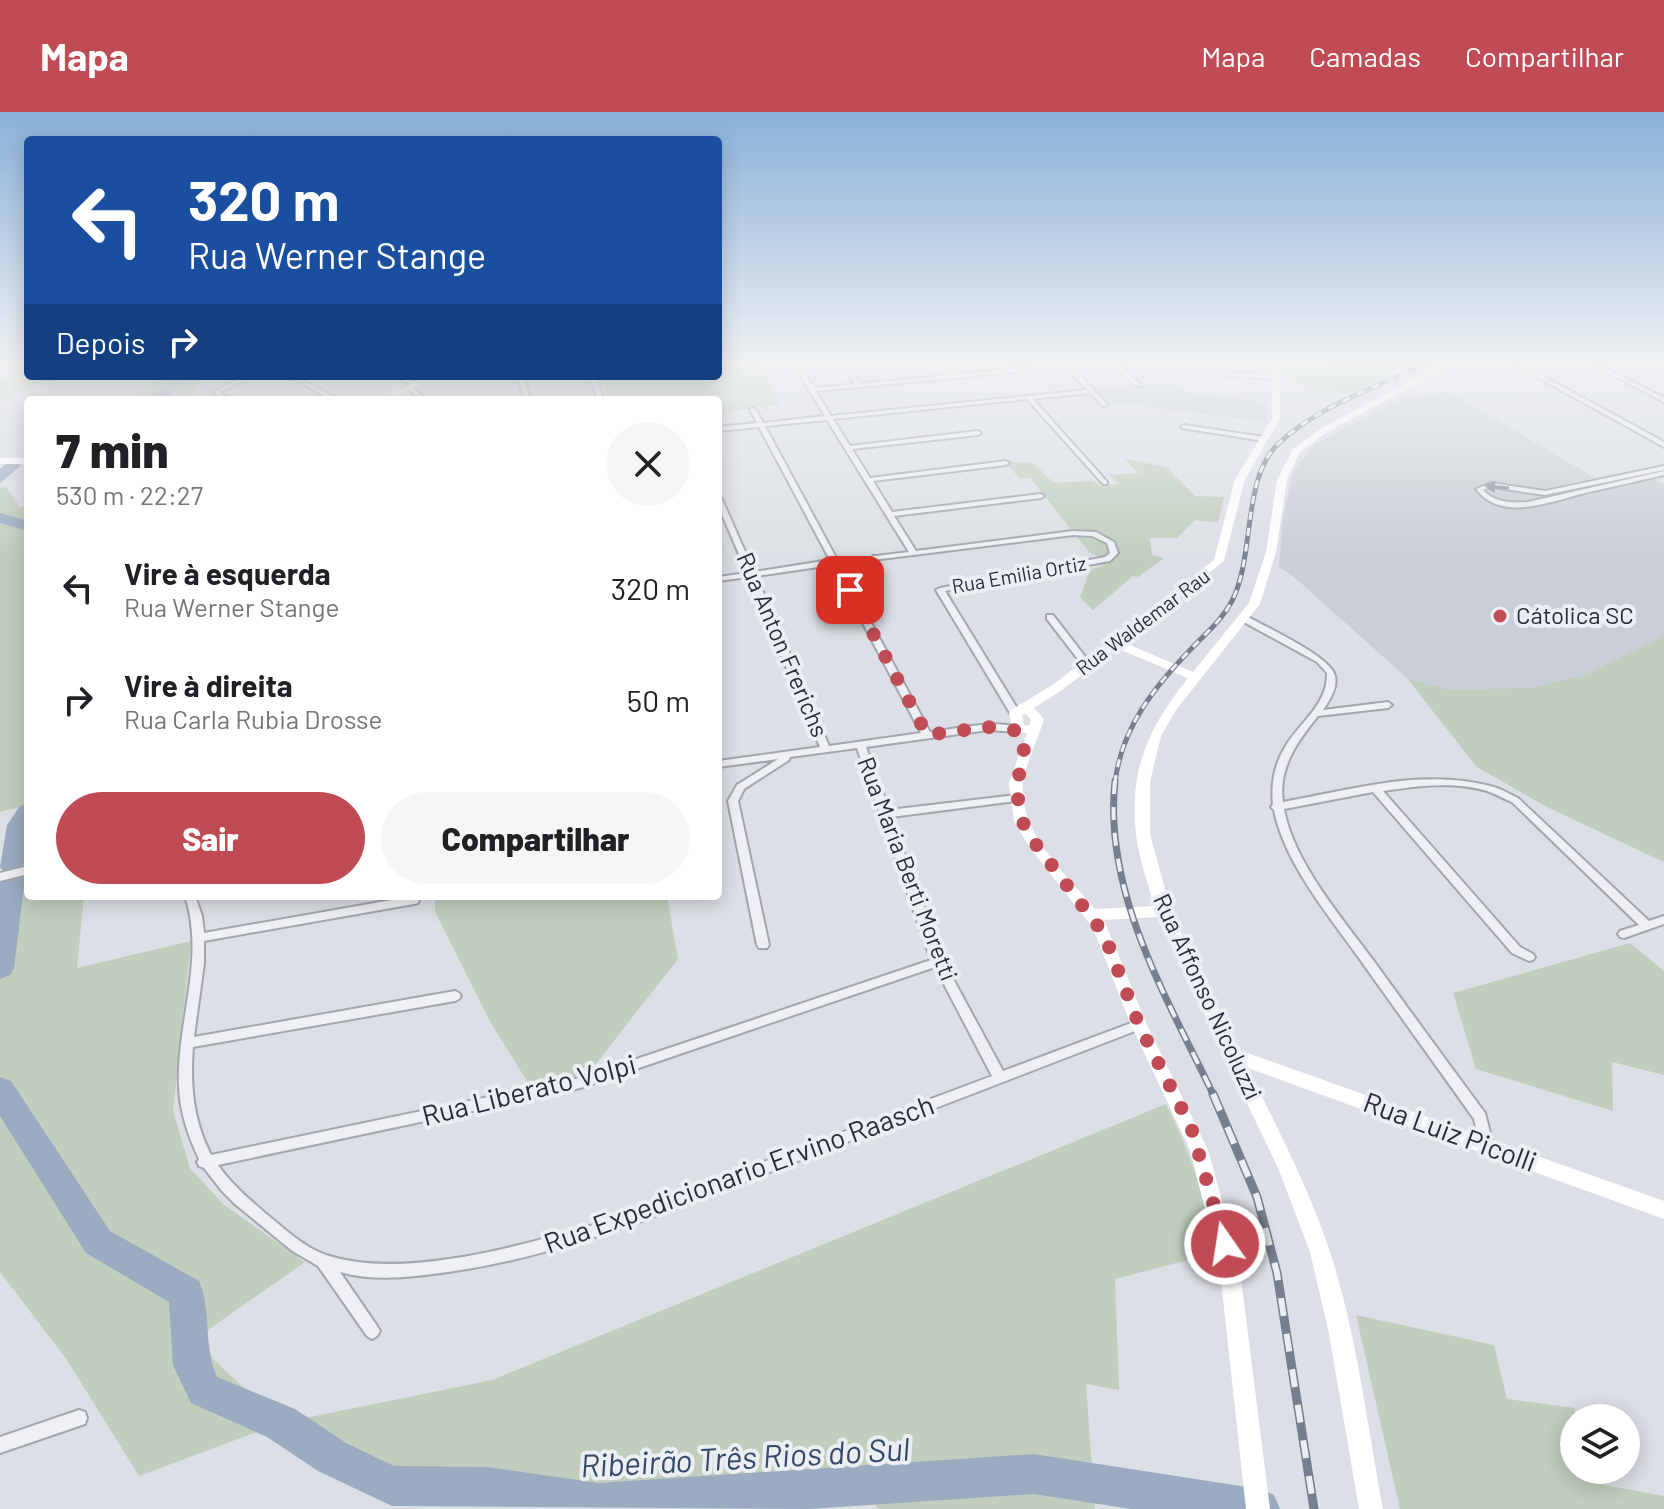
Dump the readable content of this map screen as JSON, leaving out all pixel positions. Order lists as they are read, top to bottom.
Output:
{
  "streets": {
    "street": [
      "Rua Emilia Ortiz",
      "Rua Waldemar Rau",
      "Rua Anton Frerichs",
      "Rua Maria Berti Moretti",
      "Rua Affonso Nicoluzzi",
      "Rua Liberato Volpi",
      "Rua Luiz Picolli",
      "Rua Expedicionario Ervino Raasch"
    ]
  },
  "crossings": [
    ["Rua Emilia Ortiz", "Rua Waldemar Rau"],
    ["Rua Waldemar Rau", "Rua Expedicionario Ervino Raasch"],
    ["Rua Maria Berti Moretti", "Rua Liberato Volpi"],
    ["Rua Maria Berti Moretti", "Rua Expedicionario Ervino Raasch"],
    ["Rua Affonso Nicoluzzi", "Rua Luiz Picolli"],
    ["Rua Liberato Volpi", "Rua Expedicionario Ervino Raasch"]
  ],
  "water": ["Ribeirão Três Rios do Sul"],
  "places": ["Cátolica SC"],
  "page": {
    "header": "Mapa",
    "nav": ["Mapa", "Camadas", "Compartilhar"],
    "turn": ["320 m", "Rua Werner Stange"],
    "then": "Depois",
    "heading": ["7 min", "530 m · 22:27"],
    "list": [
      {
        "name": "Vire à esquerda",
        "note": "Rua Werner Stange",
        "value": "320 m"
      },
      {
        "name": "Vire à direita",
        "note": "Rua Carla Rubia Drosse",
        "value": "50 m"
      }
    ],
    "buttons": ["Sair", "Compartilhar"]
  }
}
